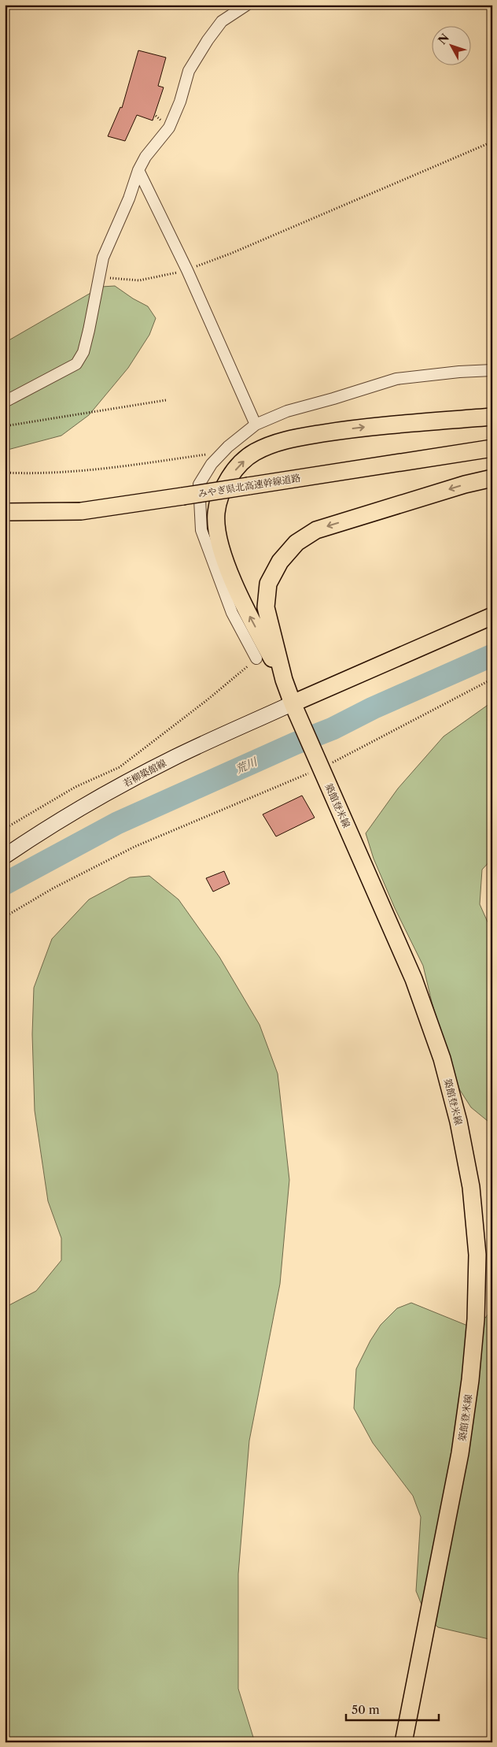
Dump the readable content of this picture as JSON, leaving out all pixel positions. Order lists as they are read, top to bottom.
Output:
{
  "streets": {
    "main road": ["みやぎ県北高速幹線道路", "若柳築館線", "築館登米線"]
  },
  "crossings": [
    ["若柳築館線", "築館登米線"]
  ],
  "water": ["荒川"],
  "scale_bar": "50 m",
  "north": "top left"
}
